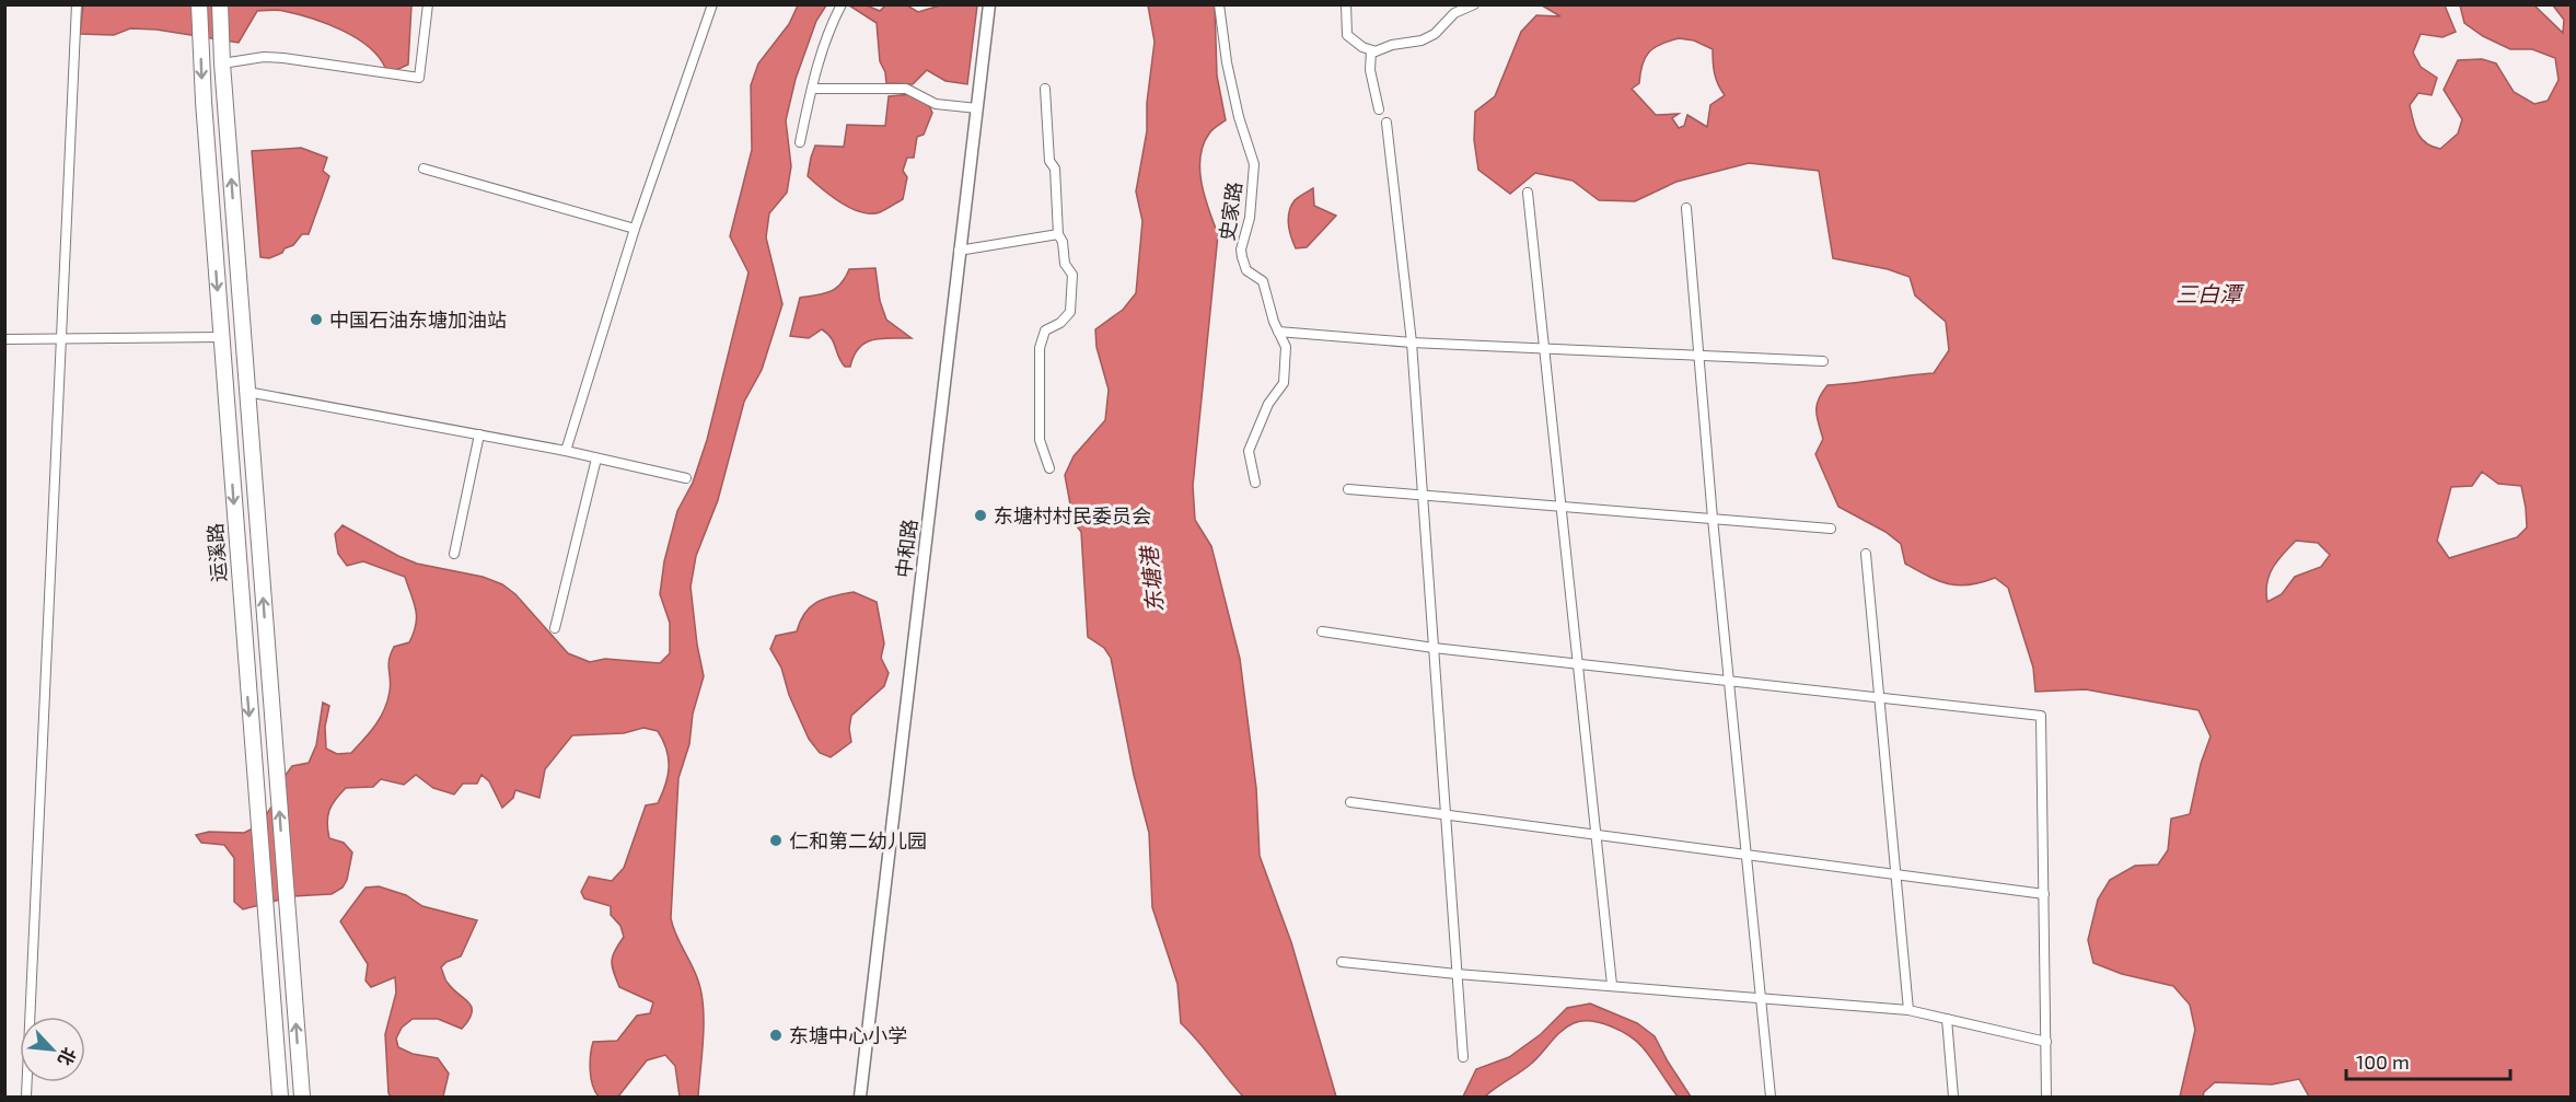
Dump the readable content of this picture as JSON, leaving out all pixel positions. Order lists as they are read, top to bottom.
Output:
{
  "streets": {
    "highway": ["运溪路"],
    "street": ["史家路", "中和路"]
  },
  "water": ["三白潭", "东塘港"],
  "places": [
    "中国石油东塘加油站",
    "东塘村村民委员会",
    "仁和第二幼儿园",
    "东塘中心小学"
  ],
  "scale_bar": "100 m",
  "north": "bottom right"
}
